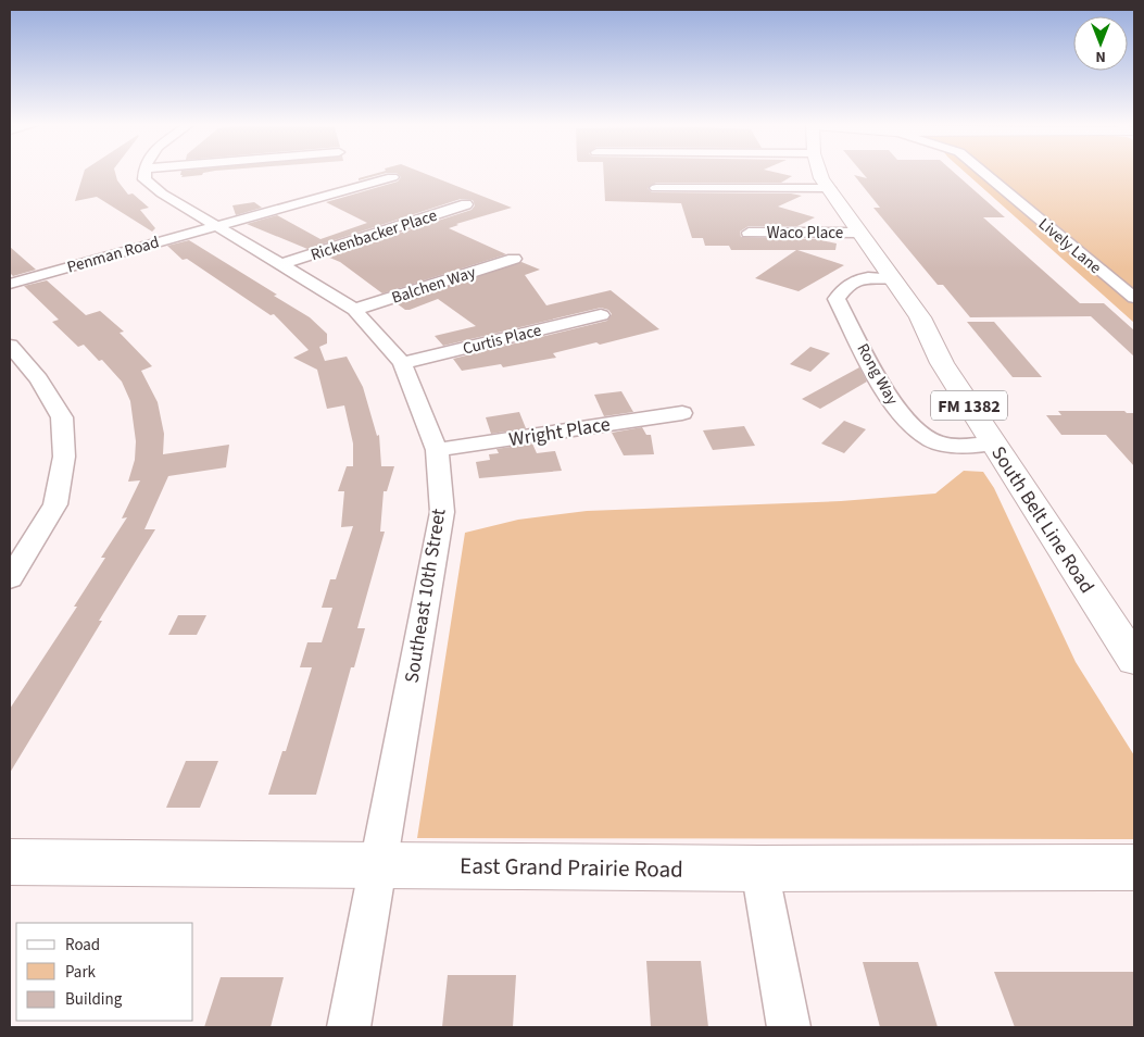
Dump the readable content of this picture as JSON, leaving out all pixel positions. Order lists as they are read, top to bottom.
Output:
{
  "streets": {
    "main road": ["FM 1382", "South Belt Line Road", "East Grand Prairie Road"],
    "street": [
      "Waco Place",
      "Rickenbacker Place",
      "Lively Lane",
      "Penman Road",
      "Balchen Way",
      "Curtis Place",
      "Rong Way",
      "Wright Place",
      "Southeast 10th Street"
    ]
  },
  "crossings": [
    ["Waco Place", "South Belt Line Road"],
    ["Rickenbacker Place", "Southeast 10th Street"],
    ["Penman Road", "Southeast 10th Street"],
    ["Balchen Way", "Southeast 10th Street"],
    ["Curtis Place", "Southeast 10th Street"],
    ["Rong Way", "South Belt Line Road"],
    ["Wright Place", "Southeast 10th Street"],
    ["Southeast 10th Street", "East Grand Prairie Road"]
  ],
  "legend": ["Road", "Park", "Building"],
  "north": "bottom"
}
